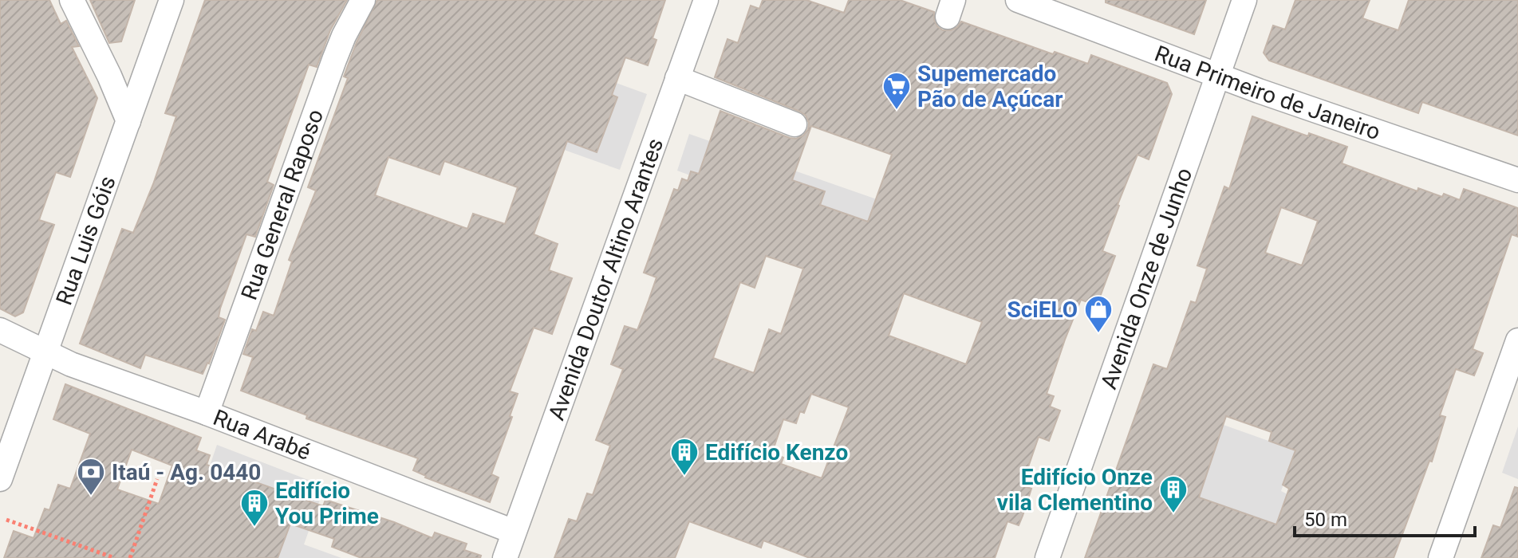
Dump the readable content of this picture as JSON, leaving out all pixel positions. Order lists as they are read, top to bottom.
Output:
{
  "streets": {
    "street": [
      "Rua Primeiro de Janeiro",
      "Rua General Raposo",
      "Rua Luis Góis",
      "Avenida Doutor Altino Arantes",
      "Avenida Onze de Junho",
      "Rua Arabé"
    ]
  },
  "crossings": [
    ["Rua Primeiro de Janeiro", "Avenida Onze de Junho"],
    ["Rua General Raposo", "Rua Arabé"],
    ["Rua Luis Góis", "Rua Arabé"],
    ["Avenida Doutor Altino Arantes", "Rua Arabé"]
  ],
  "places": {
    "supermarket": ["Supemercado Pão de Açúcar"],
    "shop": ["SciELO"],
    "building": ["Edifício Kenzo", "Edifício Onze vila Clementino", "Edifício You Prime"],
    "bank": ["Itaú - Ag. 0440"]
  },
  "scale_bar": "50 m"
}
